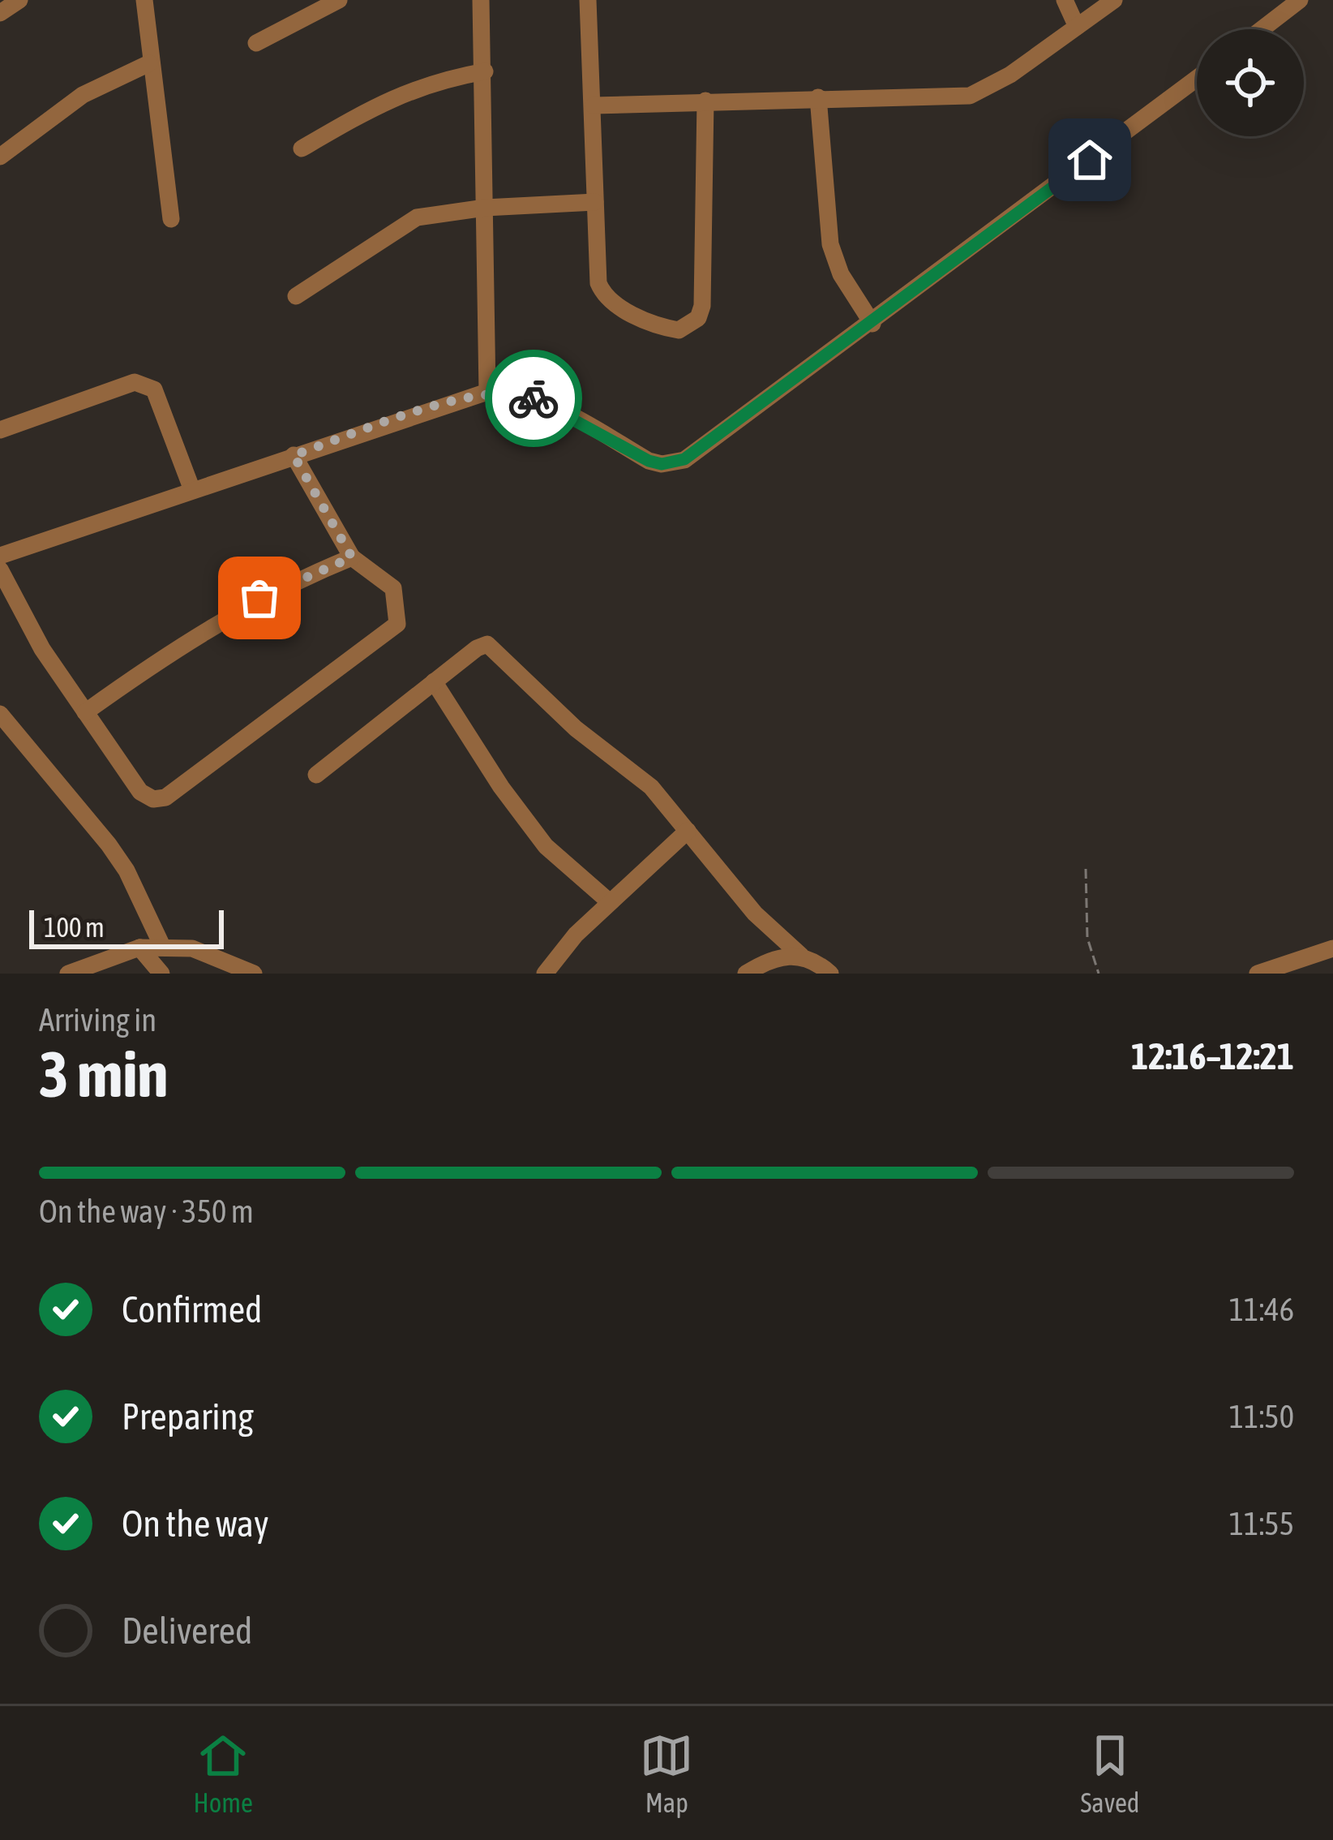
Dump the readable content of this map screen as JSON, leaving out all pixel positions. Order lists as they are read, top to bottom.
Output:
{
  "scale_bar": "100 m",
  "page": {
    "scale": "100 m",
    "heading": ["3 min", "Arriving in", "12:16–12:21"],
    "bar": "On the way · 350 m",
    "list": [
      ["Confirmed", "11:46"],
      ["Preparing", "11:50"],
      ["On the way", "11:55"],
      "Delivered"
    ],
    "tabs": ["Home", "Map", "Saved"]
  }
}
